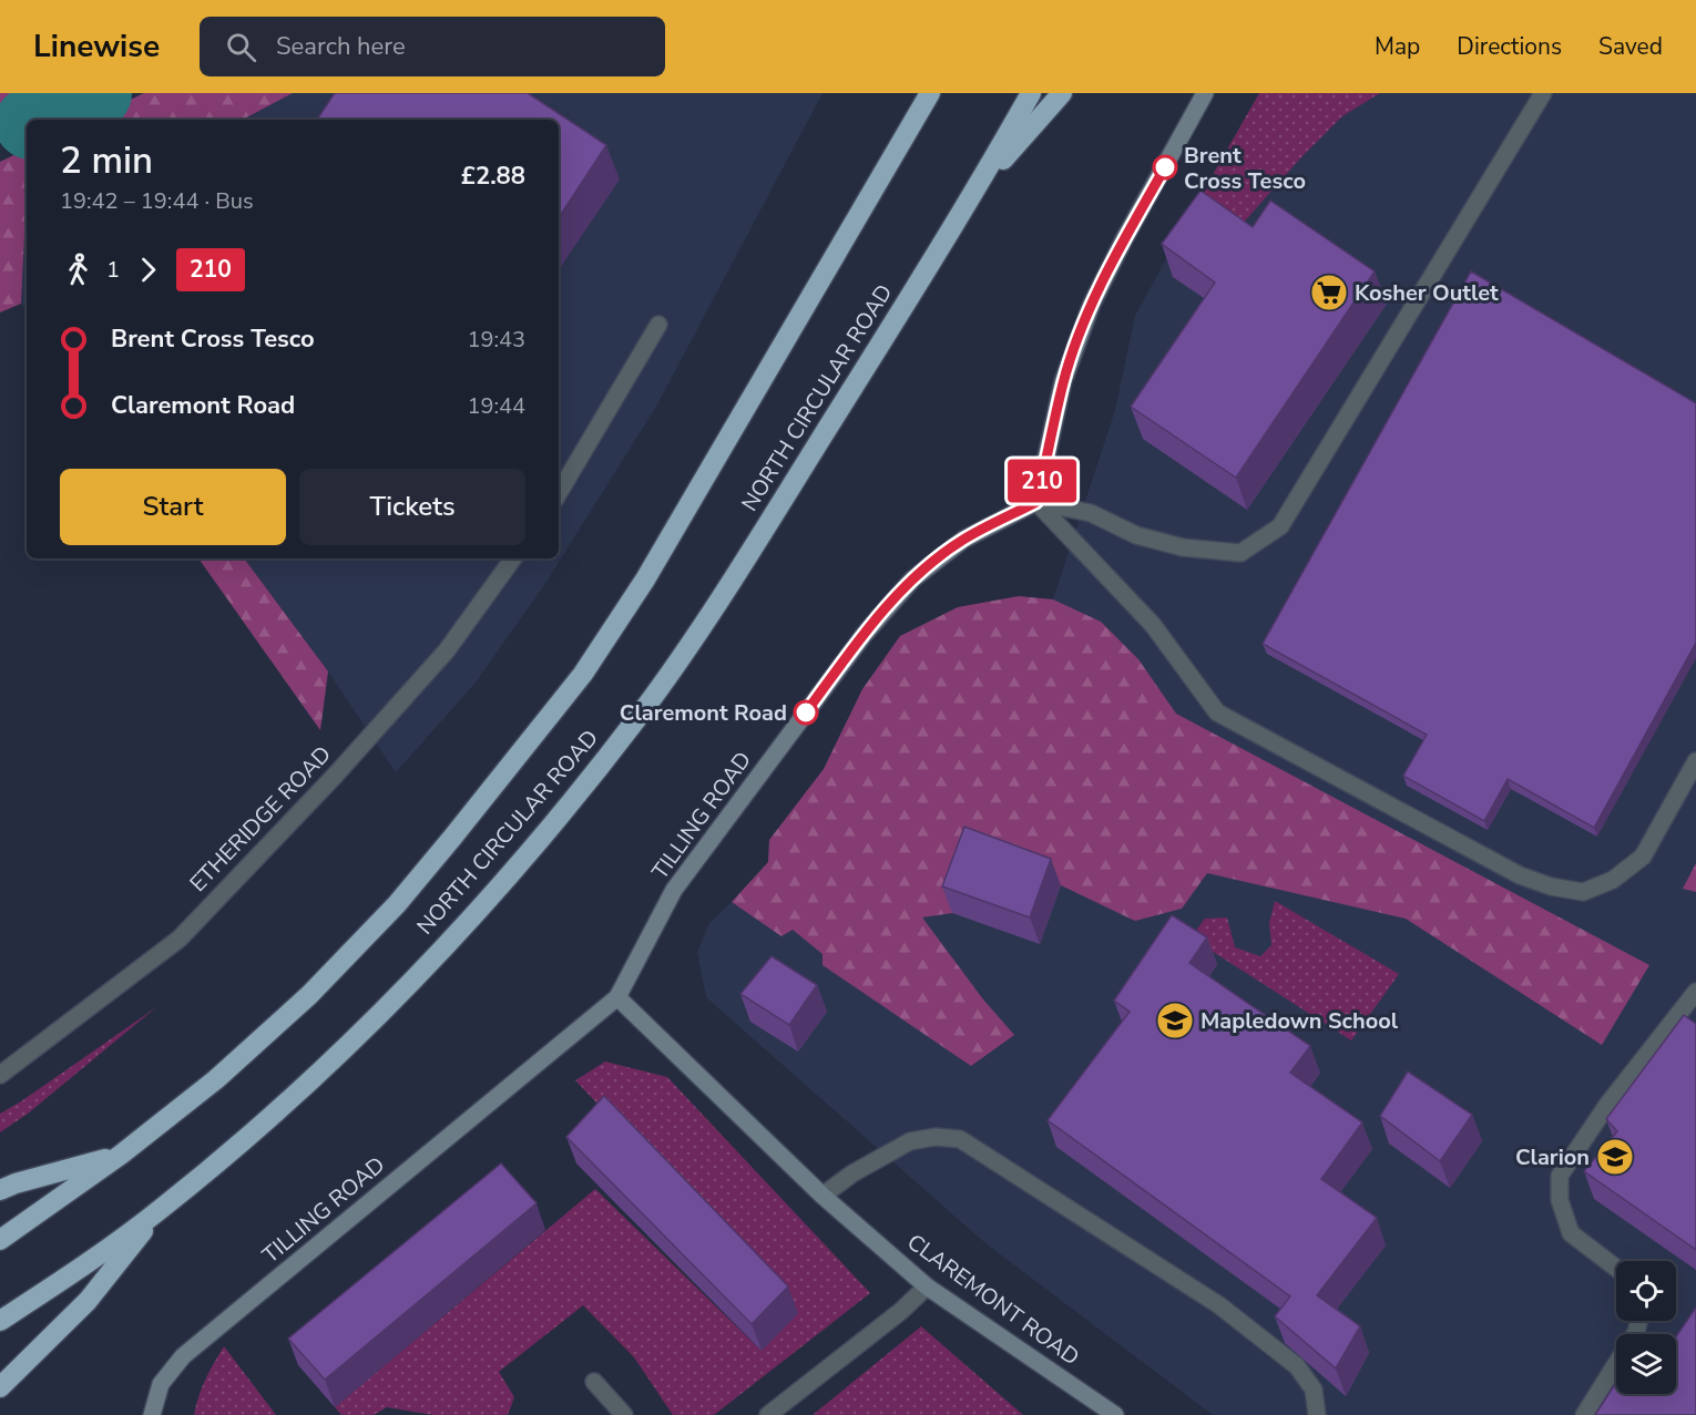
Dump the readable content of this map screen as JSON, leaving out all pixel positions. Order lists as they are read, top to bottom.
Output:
{
  "streets": {
    "highway": ["NORTH CIRCULAR ROAD"],
    "street": ["TILLING ROAD", "ETHERIDGE ROAD", "CLAREMONT ROAD"]
  },
  "crossings": [
    ["TILLING ROAD", "CLAREMONT ROAD"]
  ],
  "places": {
    "other": ["Brent Cross Tesco", "Claremont Road"],
    "supermarket": ["Kosher Outlet"],
    "school or university": ["Mapledown School", "Clarion"]
  },
  "lines": ["bus line 210"],
  "page": {
    "header": "Linewise",
    "search": "Search here",
    "nav": ["Map", "Directions", "Saved"],
    "on_map": "210",
    "heading": ["2 min", "19:42 – 19:44 · Bus", "£2.88"],
    "legs": ["1", "210"],
    "list": [
      {
        "name": "Brent Cross Tesco",
        "value": "19:43"
      },
      {
        "name": "Claremont Road",
        "value": "19:44"
      }
    ],
    "buttons": ["Start", "Tickets"]
  }
}
